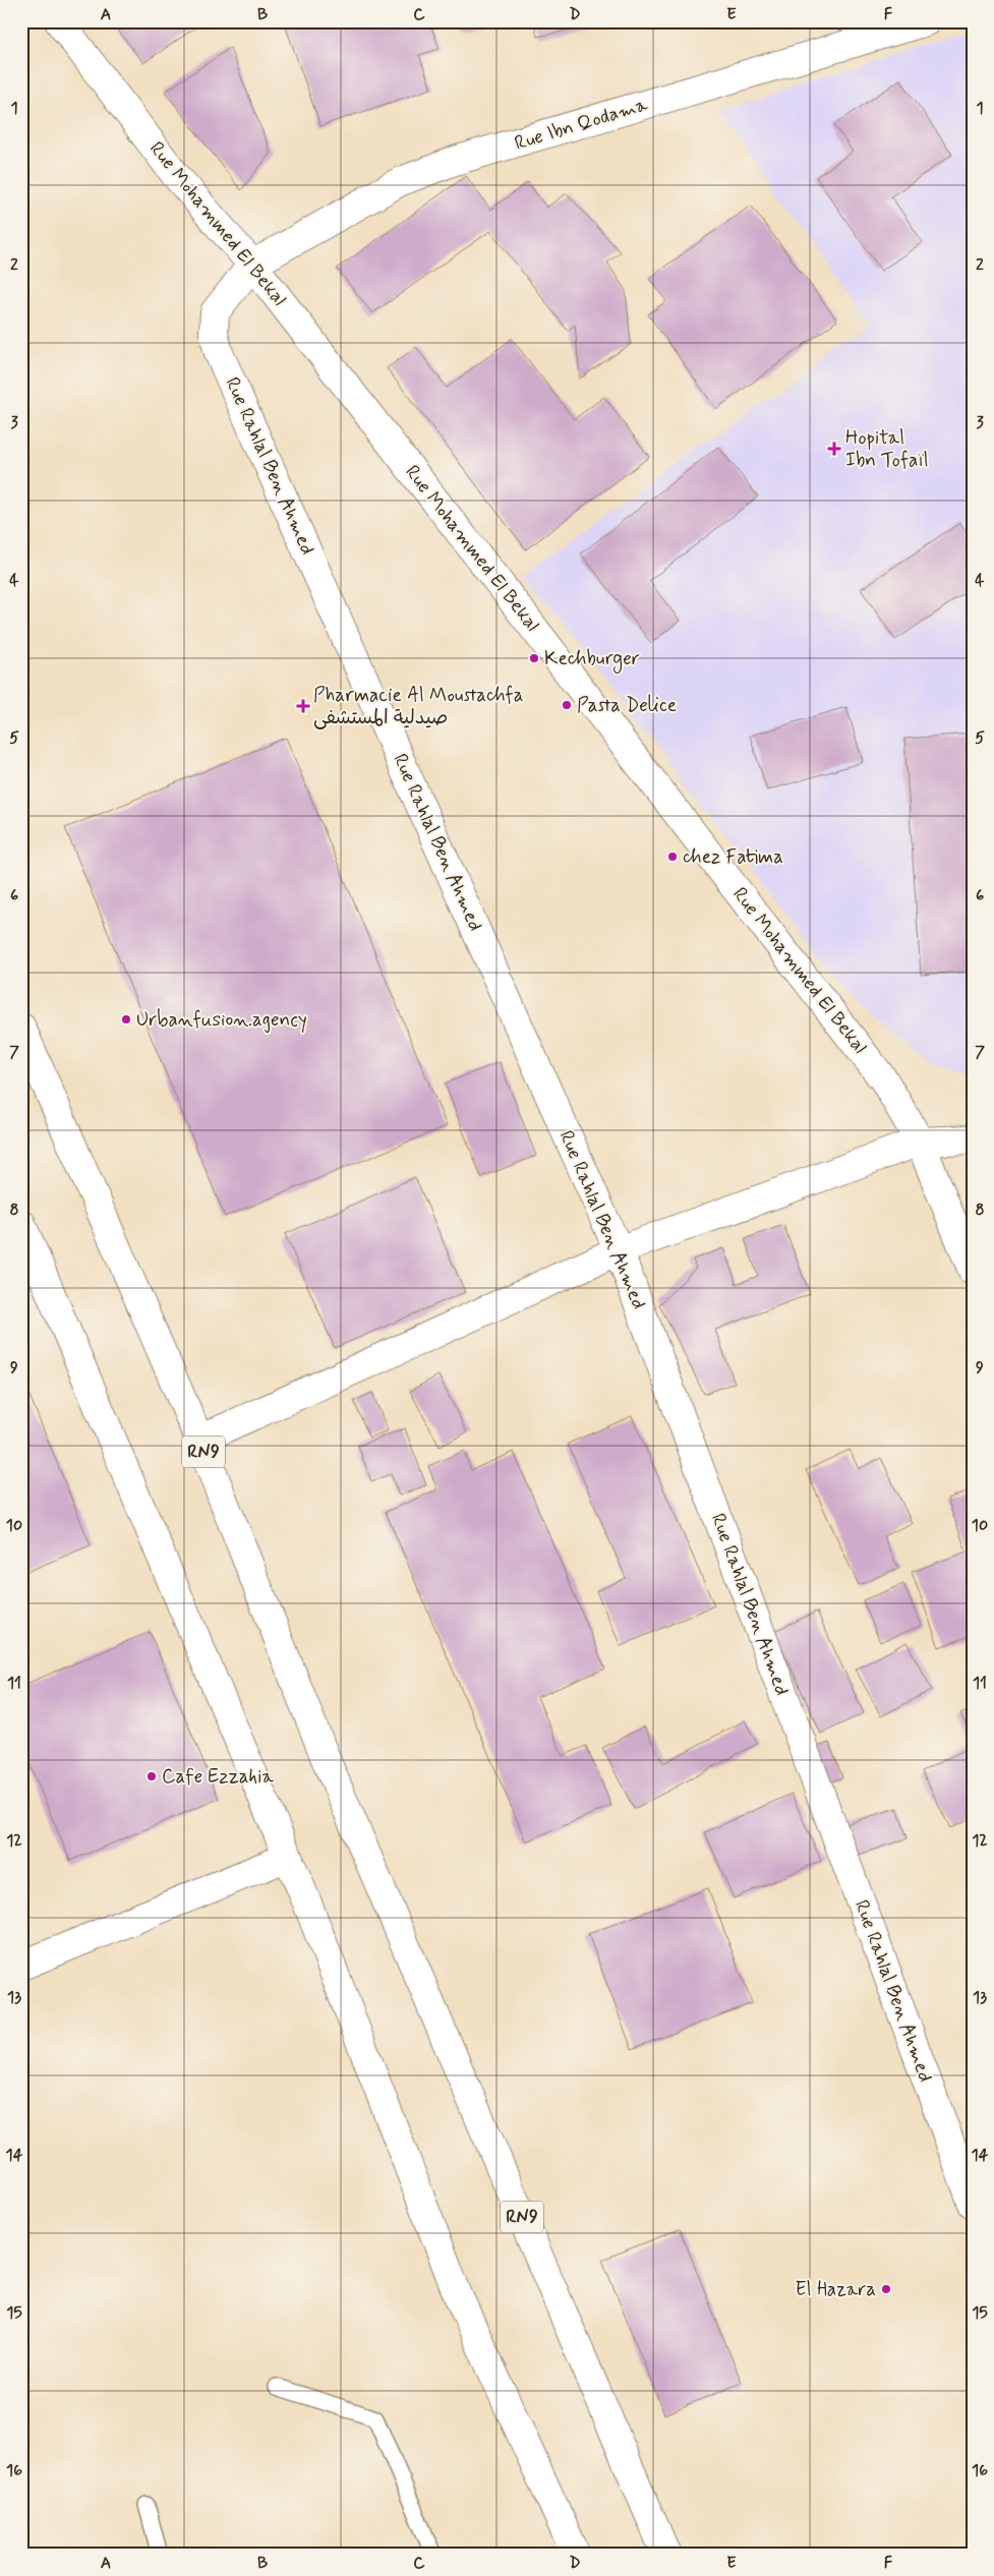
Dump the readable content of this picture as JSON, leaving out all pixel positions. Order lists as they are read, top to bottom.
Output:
{
  "streets": {
    "street": [
      "Rue Ibn Qodama",
      "Rue Mohammed El Bekal",
      "Rue Rahlal Ben Ahmed",
      "RN9"
    ]
  },
  "crossings": [
    ["Rue Ibn Qodama", "Rue Mohammed El Bekal"],
    ["Rue Ibn Qodama", "Rue Rahlal Ben Ahmed"],
    ["Rue Mohammed El Bekal", "Rue Rahlal Ben Ahmed"]
  ],
  "places": {
    "health": ["Hopital Ibn Tofaïl", "Pharmacie Al Moustachfa صيدلية المستشفى"],
    "other": [
      "Kechburger",
      "Pasta Delice",
      "chez Fatima",
      "Urbanfusion.agency",
      "Cafe Ezzahia",
      "El Hazara"
    ]
  },
  "grid": {
    "columns": [
      "A",
      "B",
      "C",
      "D",
      "E",
      "F"
    ],
    "rows": [
      "1",
      "2",
      "3",
      "4",
      "5",
      "6",
      "7",
      "8",
      "9",
      "10",
      "11",
      "12",
      "13",
      "14",
      "15",
      "16"
    ]
  }
}
